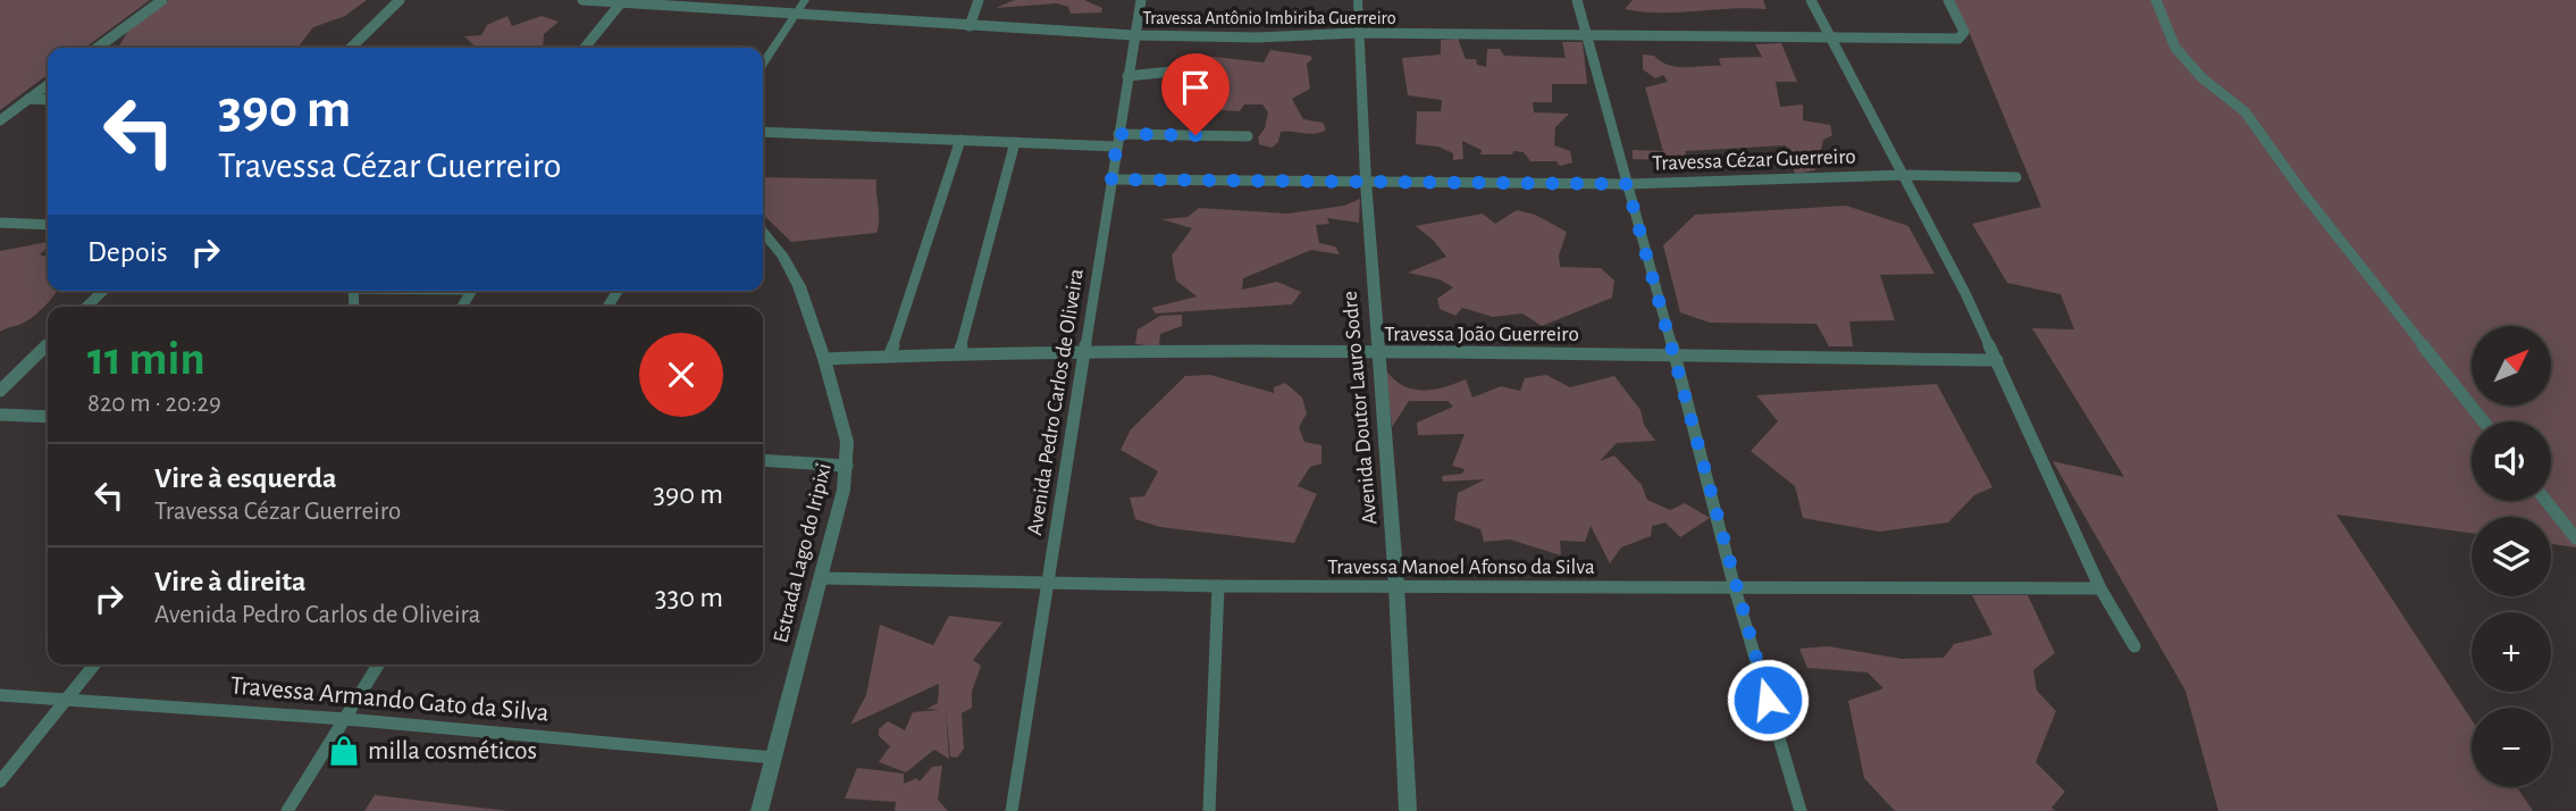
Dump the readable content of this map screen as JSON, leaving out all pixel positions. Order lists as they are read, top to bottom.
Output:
{
  "streets": {
    "street": [
      "Travessa Antônio Imbiriba Guerreiro",
      "Travessa Cézar Guerreiro",
      "Travessa João Guerreiro",
      "Avenida Pedro Carlos de Oliveira",
      "Avenida Doutor Lauro Sodre",
      "Estrada Lago do Iripixi",
      "Travessa Manoel Afonso da Silva",
      "Travessa Armando Gato da Silva"
    ]
  },
  "crossings": [
    ["Travessa Antônio Imbiriba Guerreiro", "Avenida Pedro Carlos de Oliveira"],
    ["Travessa Antônio Imbiriba Guerreiro", "Avenida Doutor Lauro Sodre"],
    ["Travessa Cézar Guerreiro", "Avenida Pedro Carlos de Oliveira"],
    ["Travessa Cézar Guerreiro", "Avenida Doutor Lauro Sodre"],
    ["Travessa João Guerreiro", "Avenida Pedro Carlos de Oliveira"],
    ["Travessa João Guerreiro", "Avenida Doutor Lauro Sodre"],
    ["Travessa João Guerreiro", "Estrada Lago do Iripixi"],
    ["Avenida Pedro Carlos de Oliveira", "Travessa Manoel Afonso da Silva"],
    ["Avenida Doutor Lauro Sodre", "Travessa Manoel Afonso da Silva"],
    ["Estrada Lago do Iripixi", "Travessa Manoel Afonso da Silva"],
    ["Estrada Lago do Iripixi", "Travessa Armando Gato da Silva"]
  ],
  "places": {
    "shop": ["milla cosméticos"]
  },
  "north": "top right",
  "page": {
    "turn": ["390 m", "Travessa Cézar Guerreiro"],
    "then": "Depois",
    "heading": ["11 min", "820 m · 20:29"],
    "map_buttons": ["+", "−"],
    "list": [
      {
        "name": "Vire à esquerda",
        "note": "Travessa Cézar Guerreiro",
        "value": "390 m"
      },
      {
        "name": "Vire à direita",
        "note": "Avenida Pedro Carlos de Oliveira",
        "value": "330 m"
      }
    ]
  }
}
